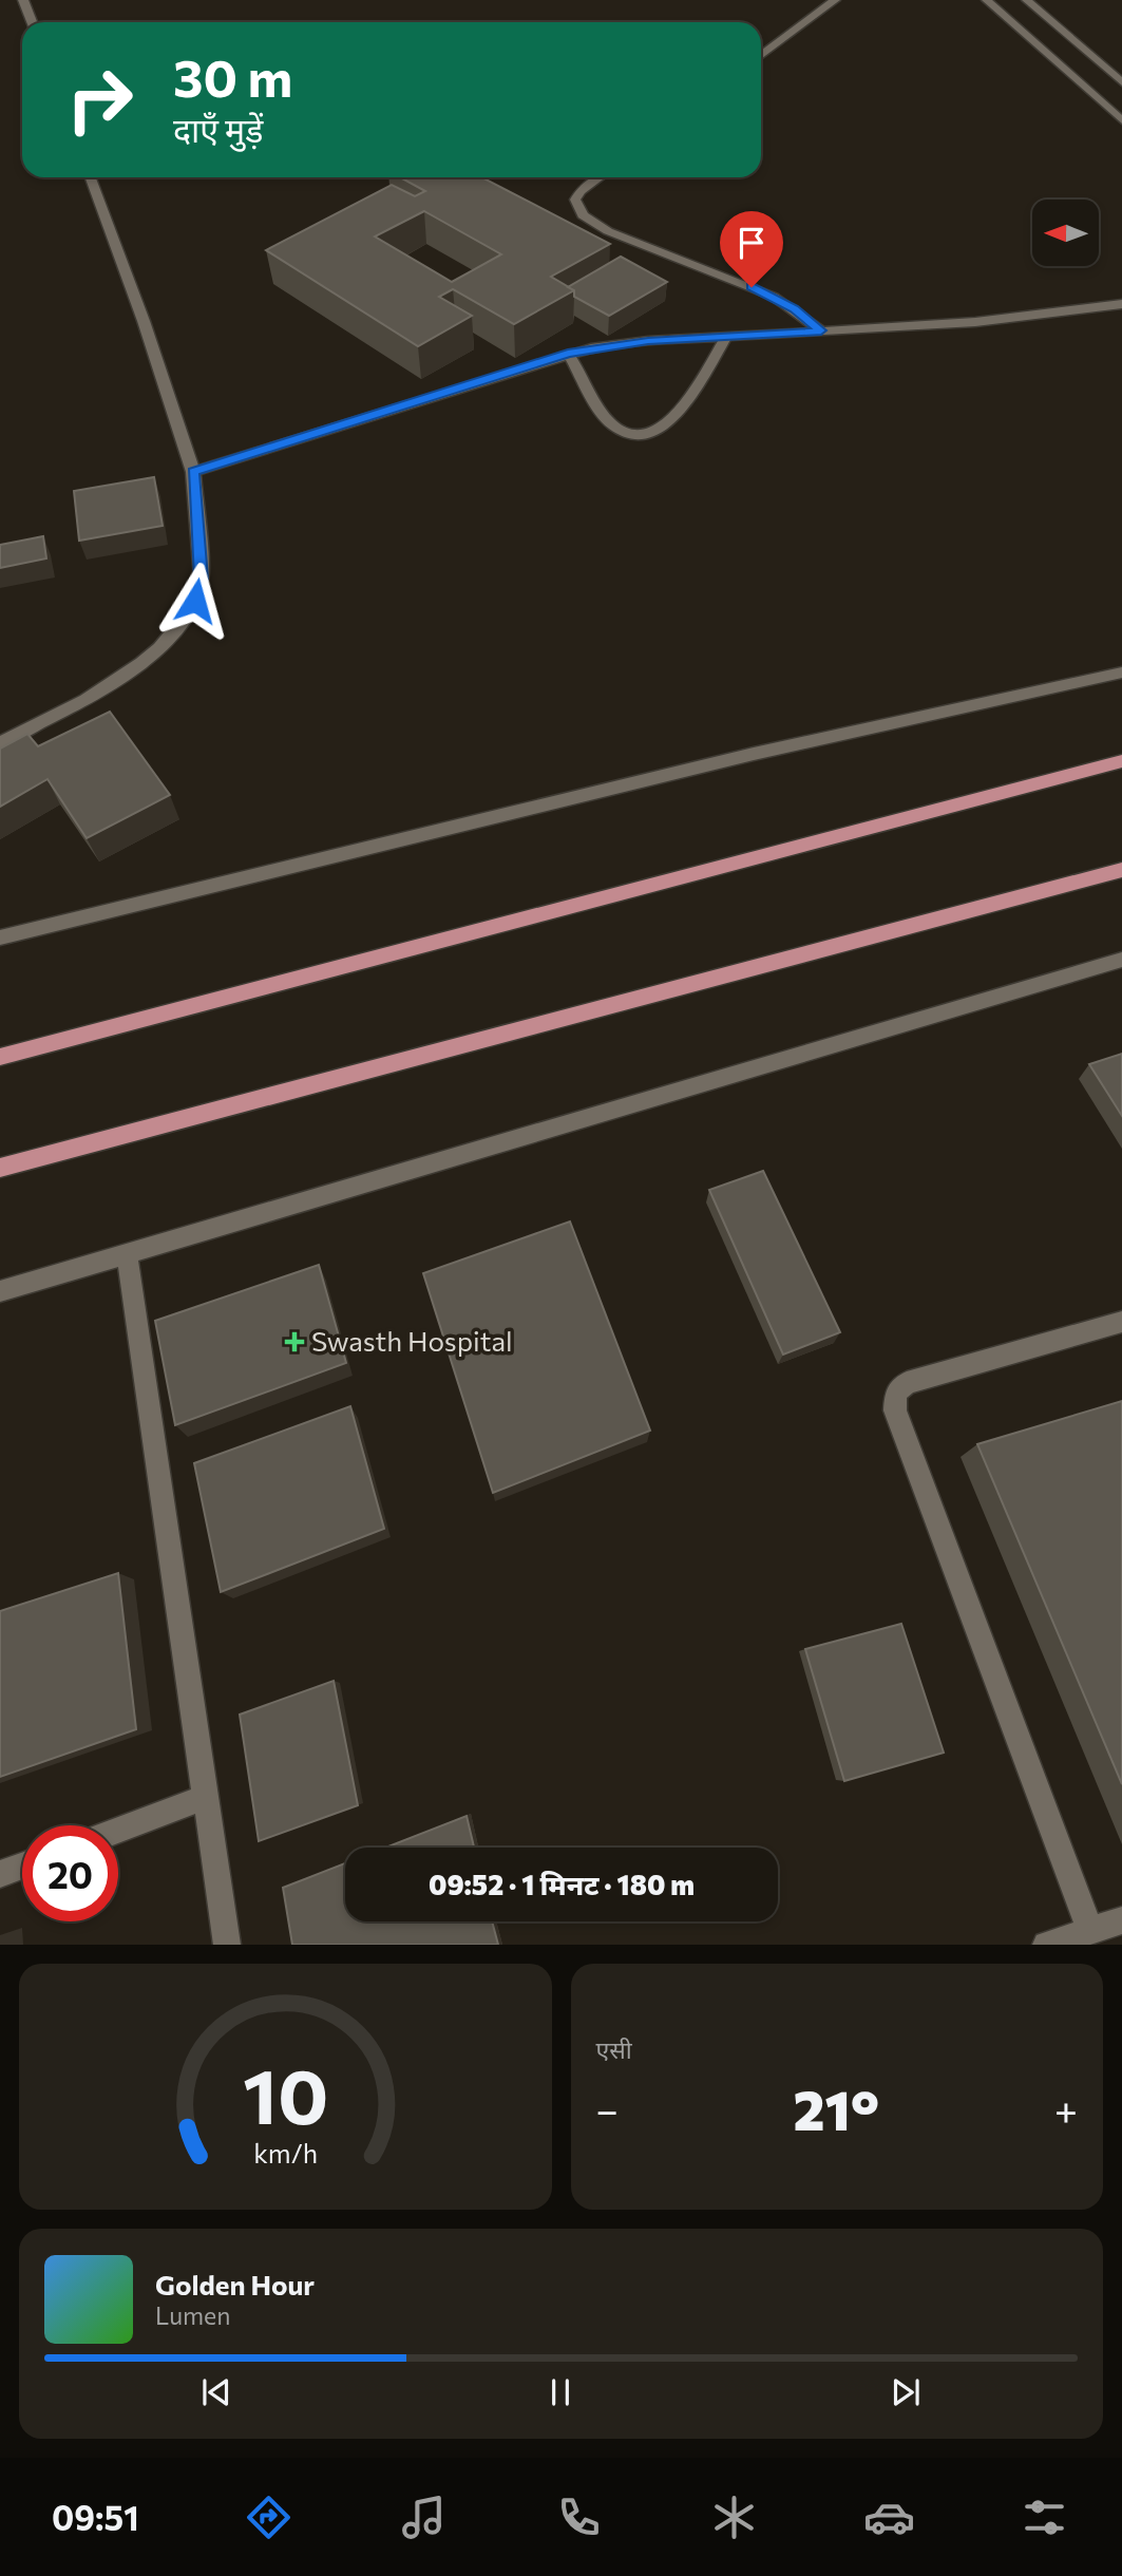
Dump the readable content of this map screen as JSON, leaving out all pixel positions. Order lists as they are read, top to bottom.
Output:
{
  "places": {
    "health": ["Swasth Hospital"]
  },
  "north": "left",
  "page": {
    "turn": ["30 m", "दाएँ मुड़ें"],
    "limit": "20",
    "trip": "09:52 · 1 मिनट · 180 m",
    "tile": "एसी",
    "heat": ["−", "21°", "+"],
    "song": ["Golden Hour", "Lumen"],
    "tabs": "09:51",
    "gauge": ["10", "km/h"]
  }
}
